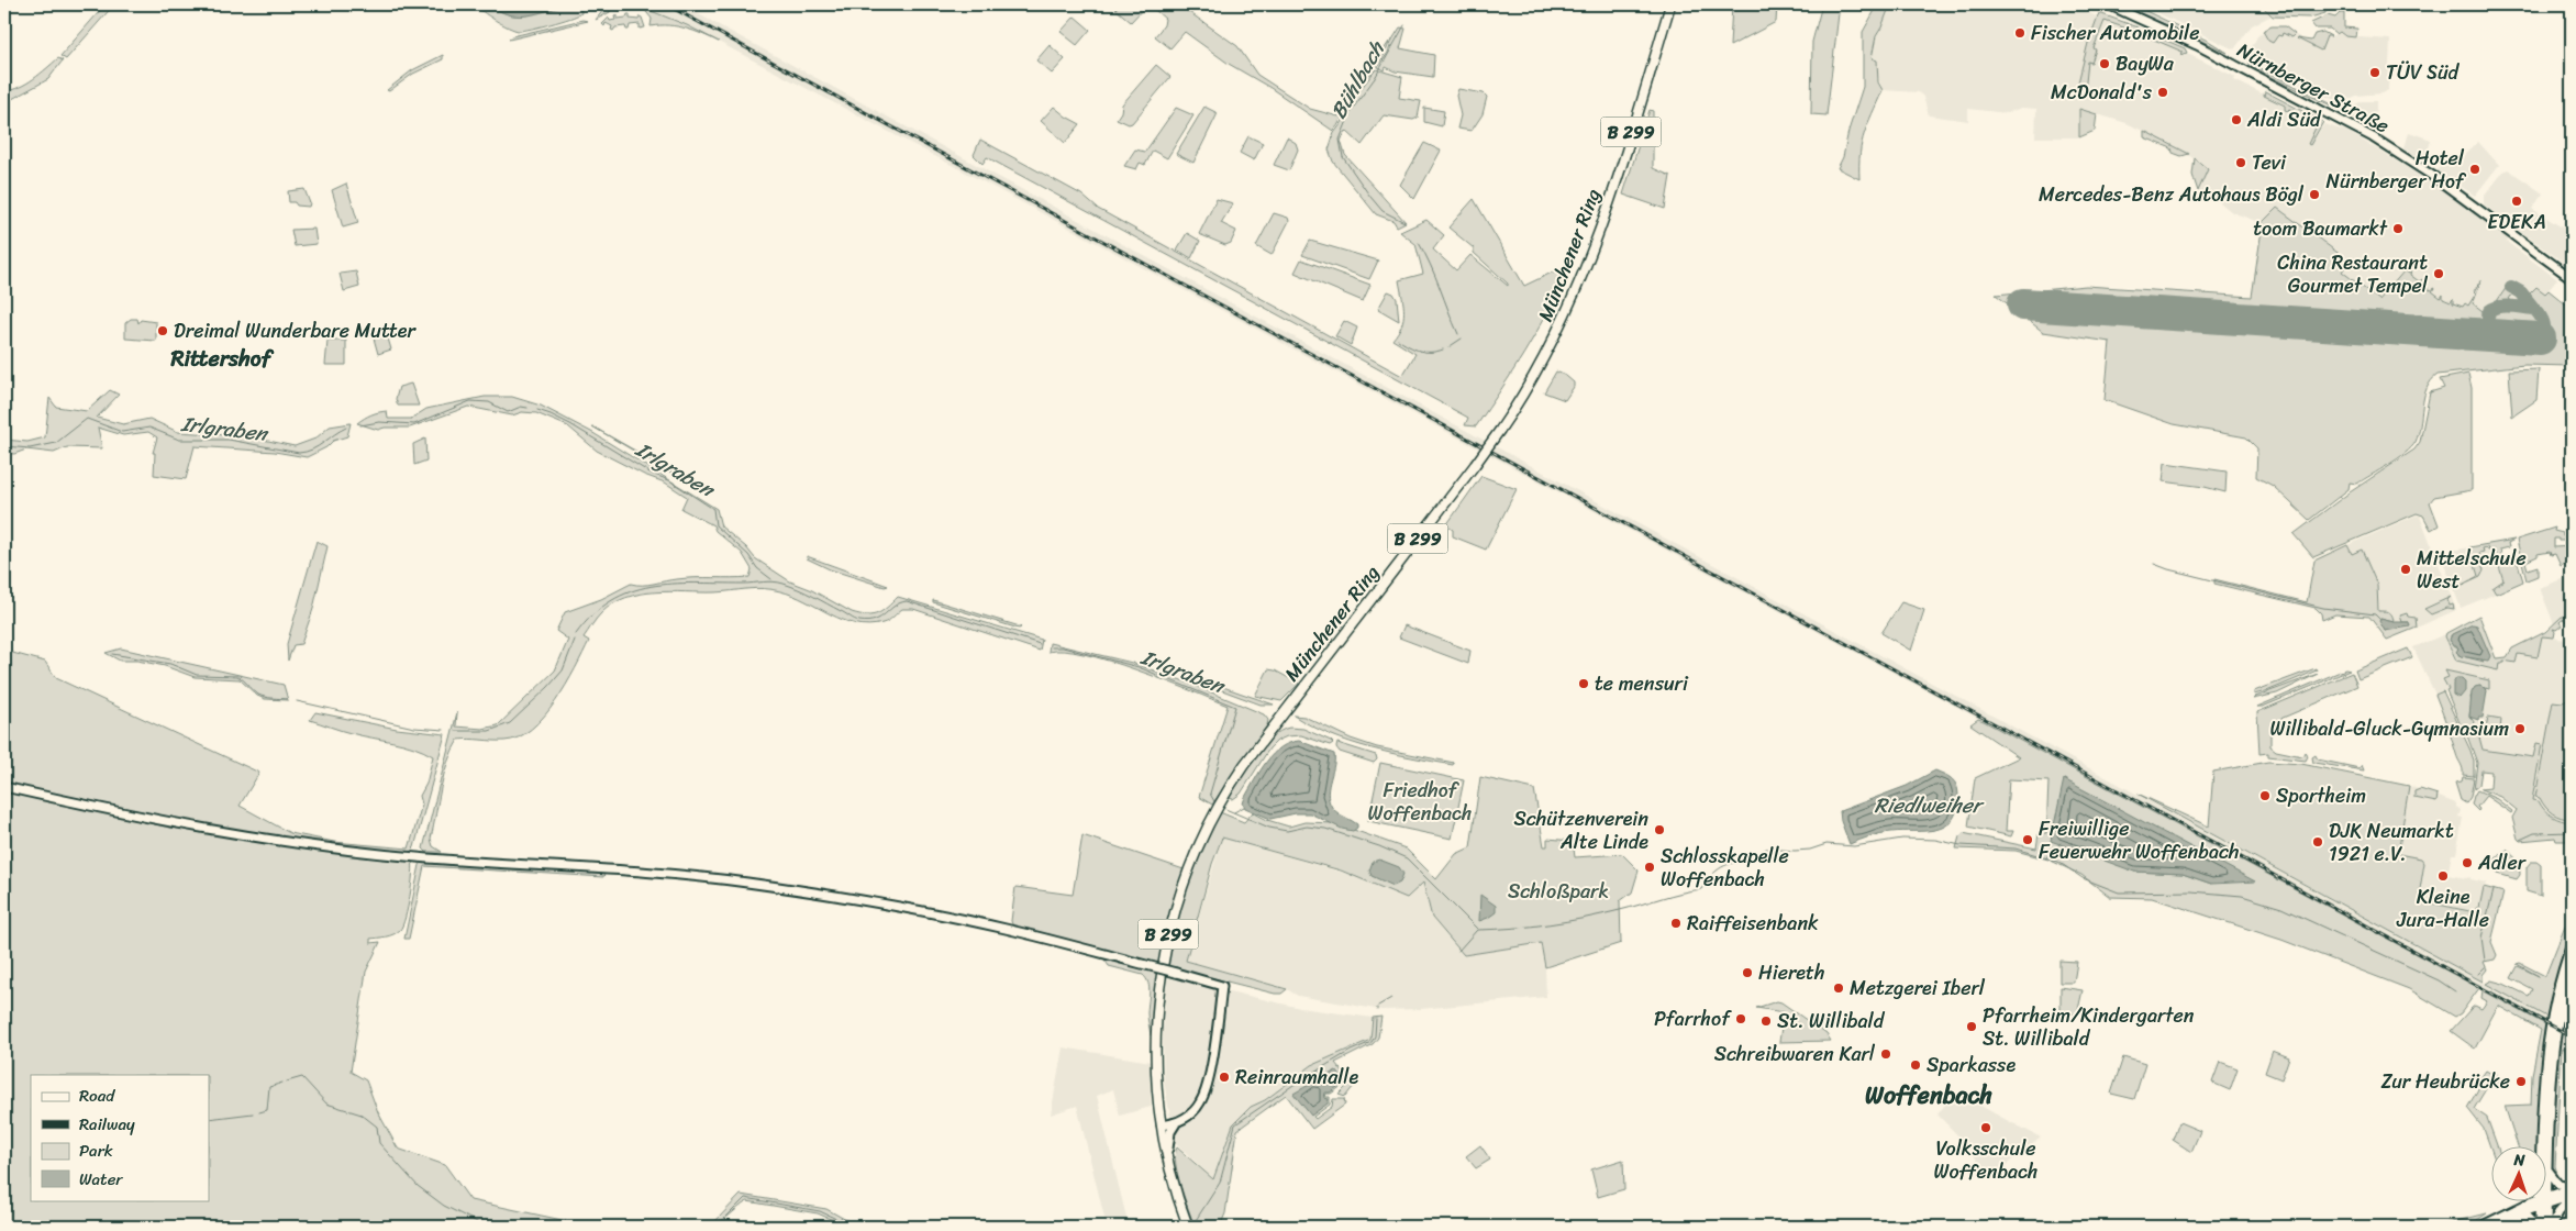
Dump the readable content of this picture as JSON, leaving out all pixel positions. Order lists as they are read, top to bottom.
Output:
{
  "streets": {
    "main road": ["B 299", "Münchener Ring"],
    "street": ["Nürnberger Straße"]
  },
  "districts": ["Rittershof", "Woffenbach"],
  "water": ["Bühlbach", "Irlgraben", "Riedlweiher"],
  "parks": ["Friedhof Woffenbach", "Schloßpark"],
  "places": [
    "Fischer Automobile",
    "BayWa",
    "TÜV Süd",
    "McDonald's",
    "Aldi Süd",
    "Tevi",
    "Hotel Nürnberger Hof",
    "Mercedes-Benz Autohaus Bögl",
    "EDEKA",
    "toom Baumarkt",
    "China Restaurant Gourmet Tempel",
    "Dreimal Wunderbare Mutter",
    "Mittelschule West",
    "te mensuri",
    "Willibald-Gluck-Gymnasium",
    "Sportheim",
    "Schützenverein Alte Linde",
    "Freiwillige Feuerwehr Woffenbach",
    "DJK Neumarkt 1921 e.V.",
    "Adler",
    "Schlosskapelle Woffenbach",
    "Kleine Jura-Halle",
    "Raiffeisenbank",
    "Hiereth",
    "Metzgerei Iberl",
    "Pfarrhof",
    "St. Willibald",
    "Pfarrheim/Kindergarten St. Willibald",
    "Schreibwaren Karl",
    "Sparkasse",
    "Reinraumhalle",
    "Zur Heubrücke",
    "Volksschule Woffenbach"
  ],
  "legend": [
    "Road",
    "Railway",
    "Park",
    "Water"
  ],
  "north": "top"
}
